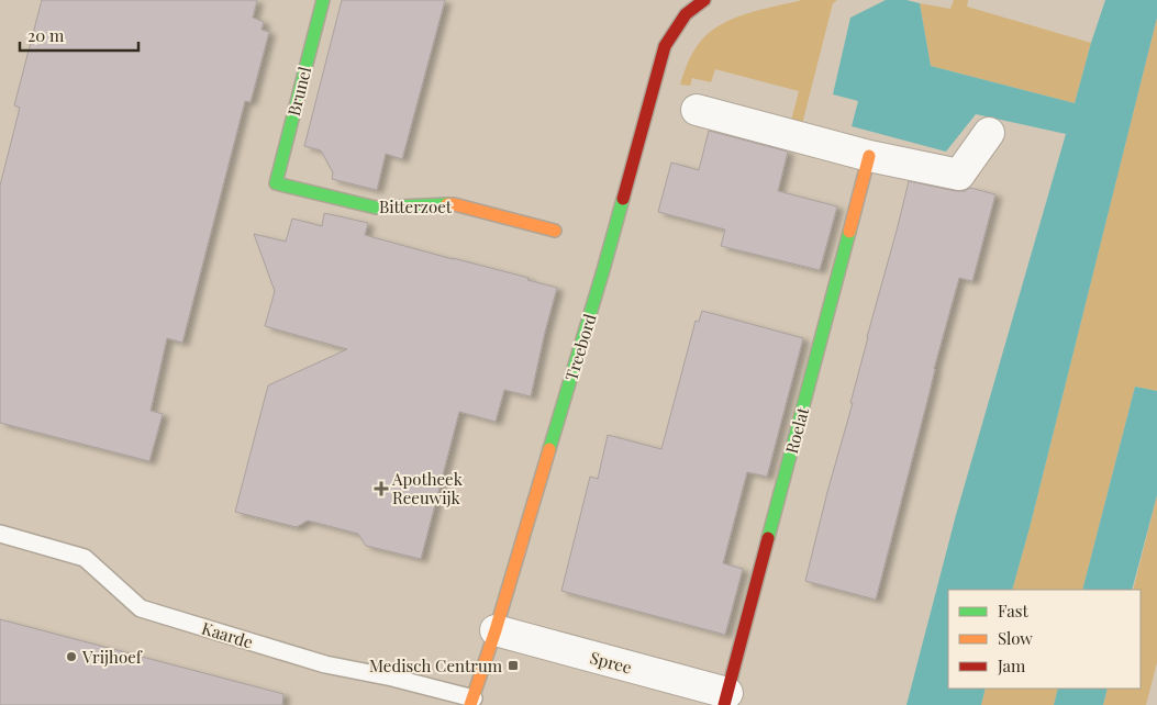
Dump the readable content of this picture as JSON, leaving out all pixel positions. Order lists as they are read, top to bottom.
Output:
{
  "streets": {
    "street": [
      "Brunel",
      "Bitterzoet",
      "Treebord",
      "Roelat",
      "Spree"
    ],
    "lane": ["Kaarde"]
  },
  "crossings": [
    ["Brunel", "Bitterzoet"],
    ["Treebord", "Kaarde"],
    ["Treebord", "Spree"],
    ["Roelat", "Spree"]
  ],
  "places": {
    "health": ["Apotheek Reeuwijk"],
    "other": ["Vrijhoef"],
    "transit": ["Medisch Centrum"]
  },
  "legend": ["Fast", "Slow", "Jam"],
  "scale_bar": "20 m"
}
